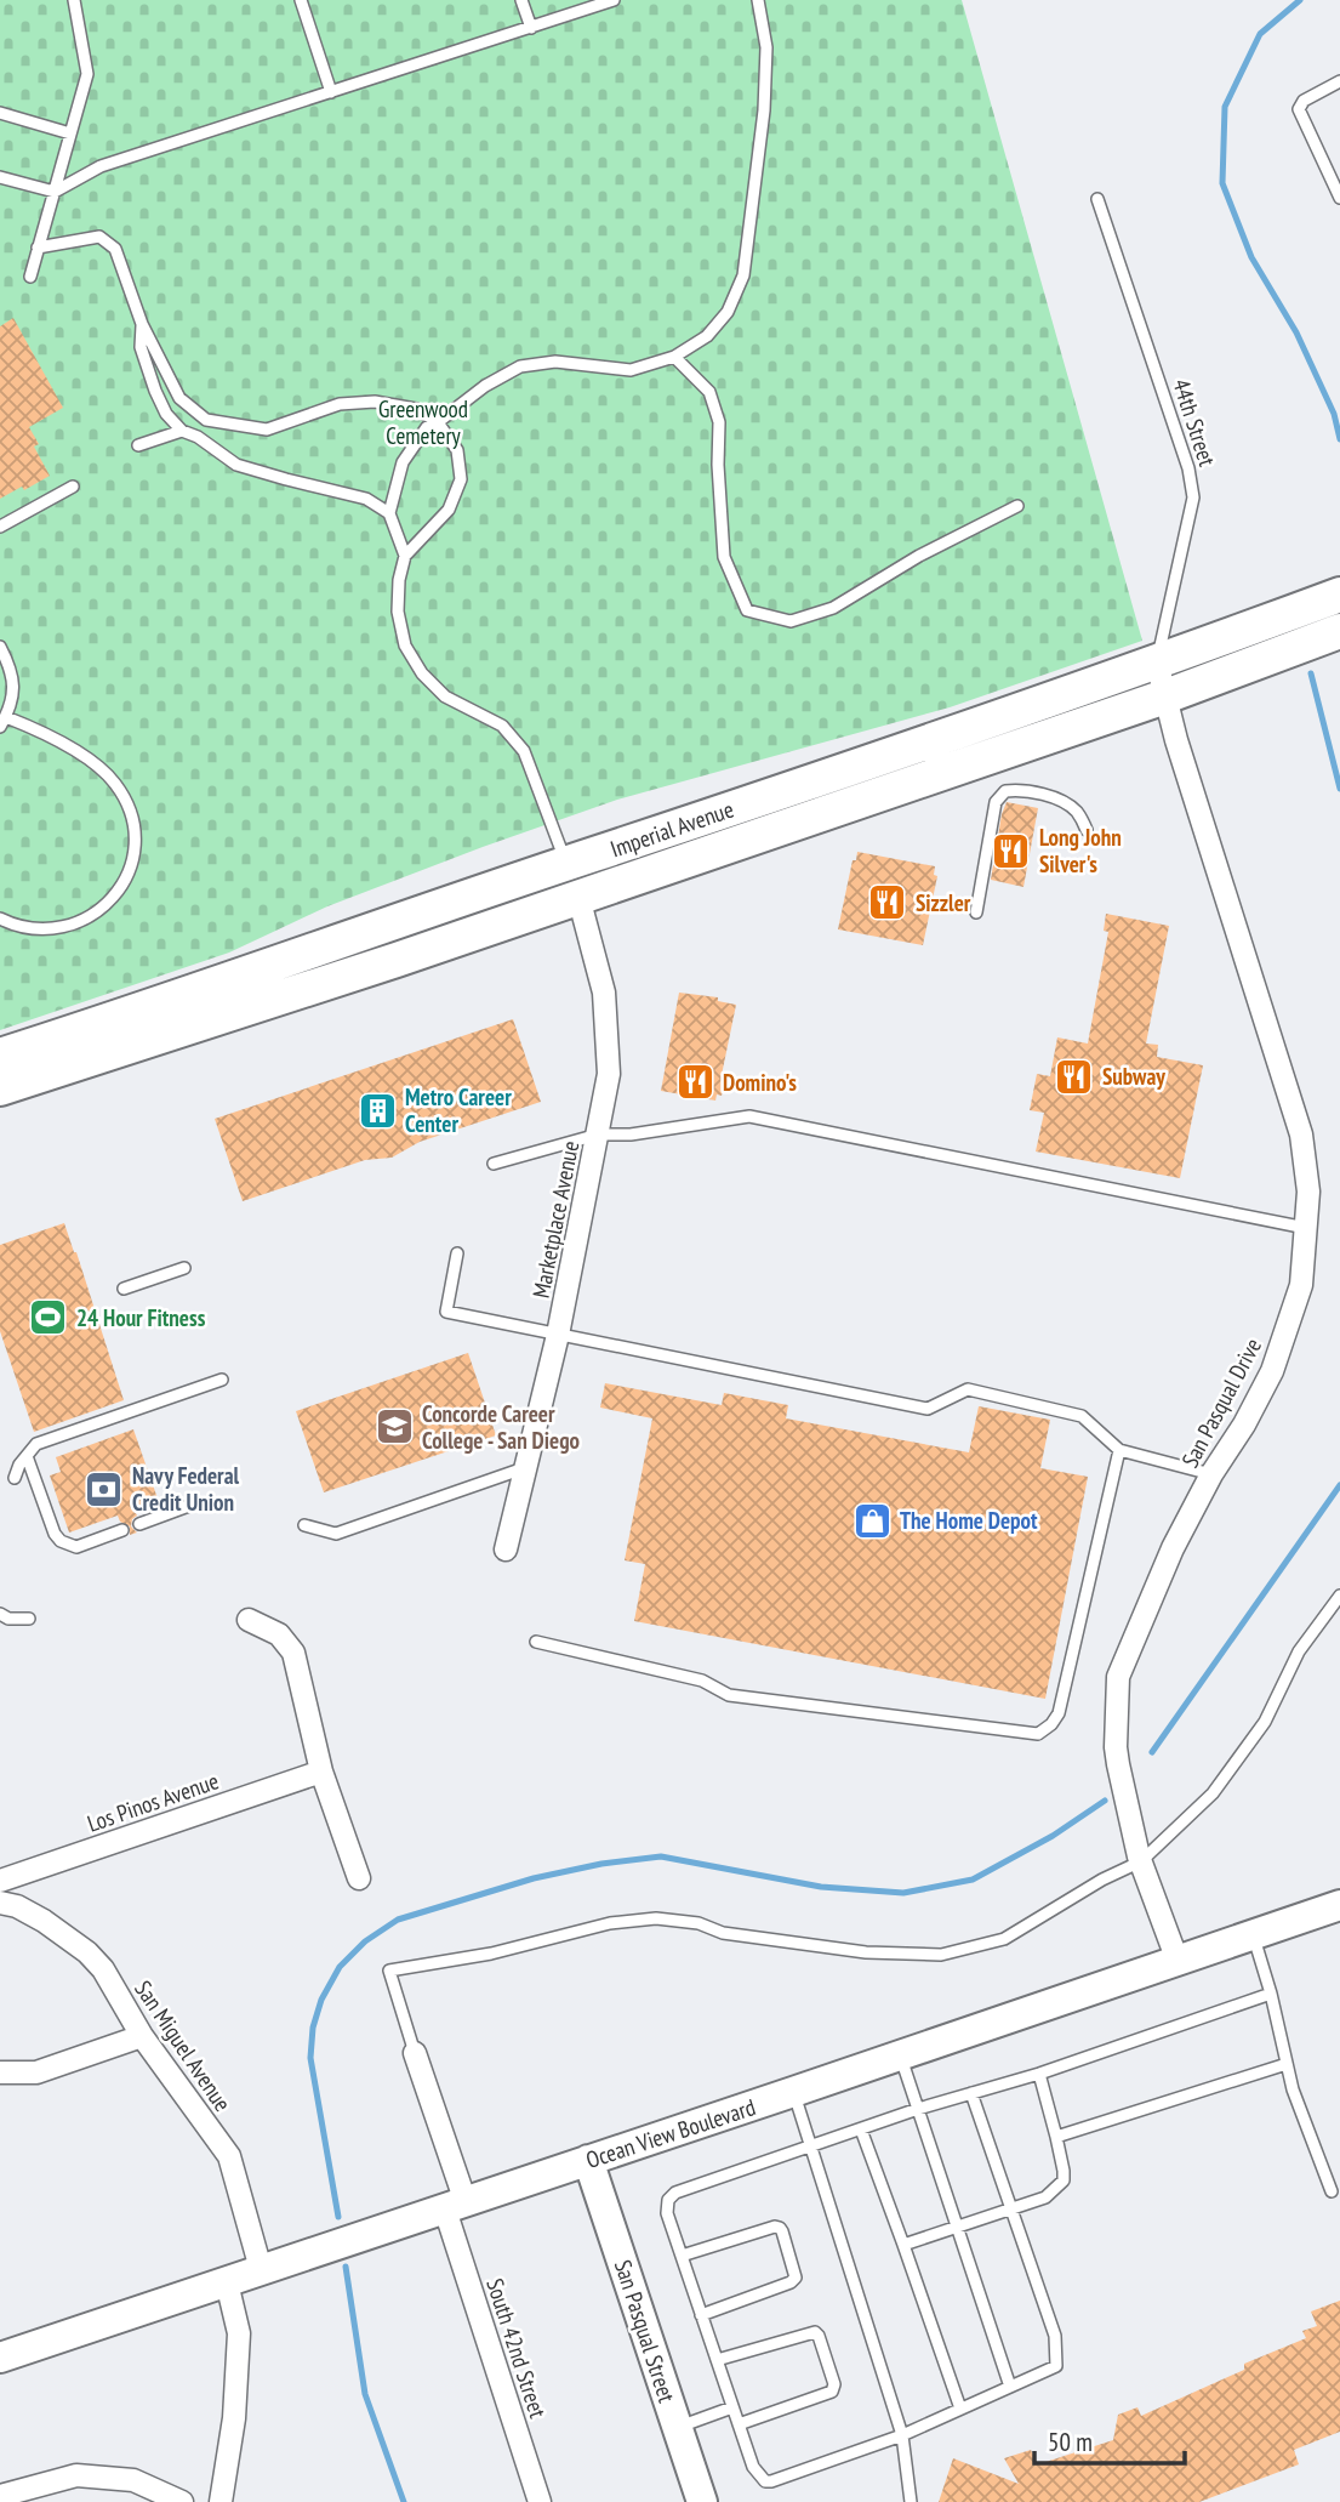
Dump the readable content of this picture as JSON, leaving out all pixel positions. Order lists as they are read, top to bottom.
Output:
{
  "streets": {
    "main road": ["Imperial Avenue", "Ocean View Boulevard", "San Pasqual Street"],
    "street": [
      "Marketplace Avenue",
      "San Pasqual Drive",
      "Los Pinos Avenue",
      "San Miguel Avenue",
      "South 42nd Street"
    ],
    "lane": ["44th Street"]
  },
  "crossings": [
    ["44th Street", "Imperial Avenue"],
    ["44th Street", "San Pasqual Drive"],
    ["Imperial Avenue", "Marketplace Avenue"],
    ["Imperial Avenue", "San Pasqual Drive"],
    ["San Pasqual Drive", "Ocean View Boulevard"],
    ["San Miguel Avenue", "Ocean View Boulevard"],
    ["Ocean View Boulevard", "San Pasqual Street"],
    ["Ocean View Boulevard", "South 42nd Street"]
  ],
  "parks": ["Greenwood Cemetery"],
  "places": {
    "restaurant": [
      "Long John Silver's",
      "Sizzler",
      "Subway",
      "Domino's"
    ],
    "building": ["Metro Career Center"],
    "sports": ["24 Hour Fitness"],
    "school or university": ["Concorde Career College - San Diego"],
    "bank": ["Navy Federal Credit Union"],
    "shop": ["The Home Depot"]
  },
  "scale_bar": "50 m"
}
